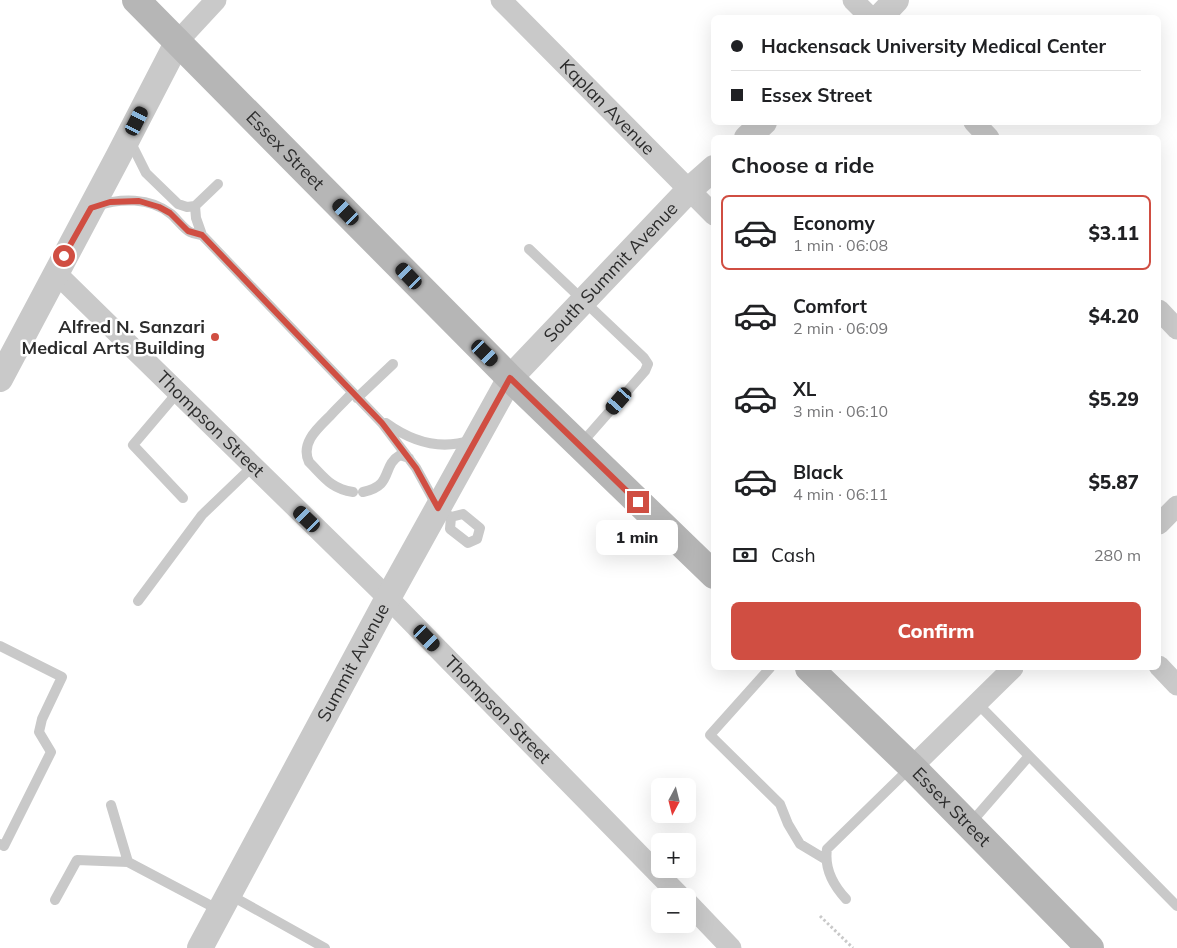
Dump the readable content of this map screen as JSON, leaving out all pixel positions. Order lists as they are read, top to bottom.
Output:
{
  "streets": {
    "main road": ["Essex Street"],
    "street": [
      "Kaplan Avenue",
      "South Summit Avenue",
      "Thompson Street",
      "Summit Avenue"
    ]
  },
  "crossings": [
    ["Kaplan Avenue", "South Summit Avenue"],
    ["Essex Street", "South Summit Avenue"],
    ["Essex Street", "Summit Avenue"],
    ["South Summit Avenue", "Summit Avenue"],
    ["Thompson Street", "Summit Avenue"]
  ],
  "places": ["Alfred N. Sanzari Medical Arts Building"],
  "north": "bottom",
  "page": {
    "banner": ["Hackensack University Medical Center", "Essex Street"],
    "heading": "Choose a ride",
    "list": [
      {
        "name": "Economy",
        "note": "1 min · 06:08",
        "value": "$3.11"
      },
      {
        "name": "Comfort",
        "note": "2 min · 06:09",
        "value": "$4.20"
      },
      {
        "name": "XL",
        "note": "3 min · 06:10",
        "value": "$5.29"
      },
      {
        "name": "Black",
        "note": "4 min · 06:11",
        "value": "$5.87"
      }
    ],
    "bubble": "1 min",
    "pay": ["Cash", "280 m"],
    "buttons": "Confirm",
    "map_buttons": ["+", "−"]
  }
}
